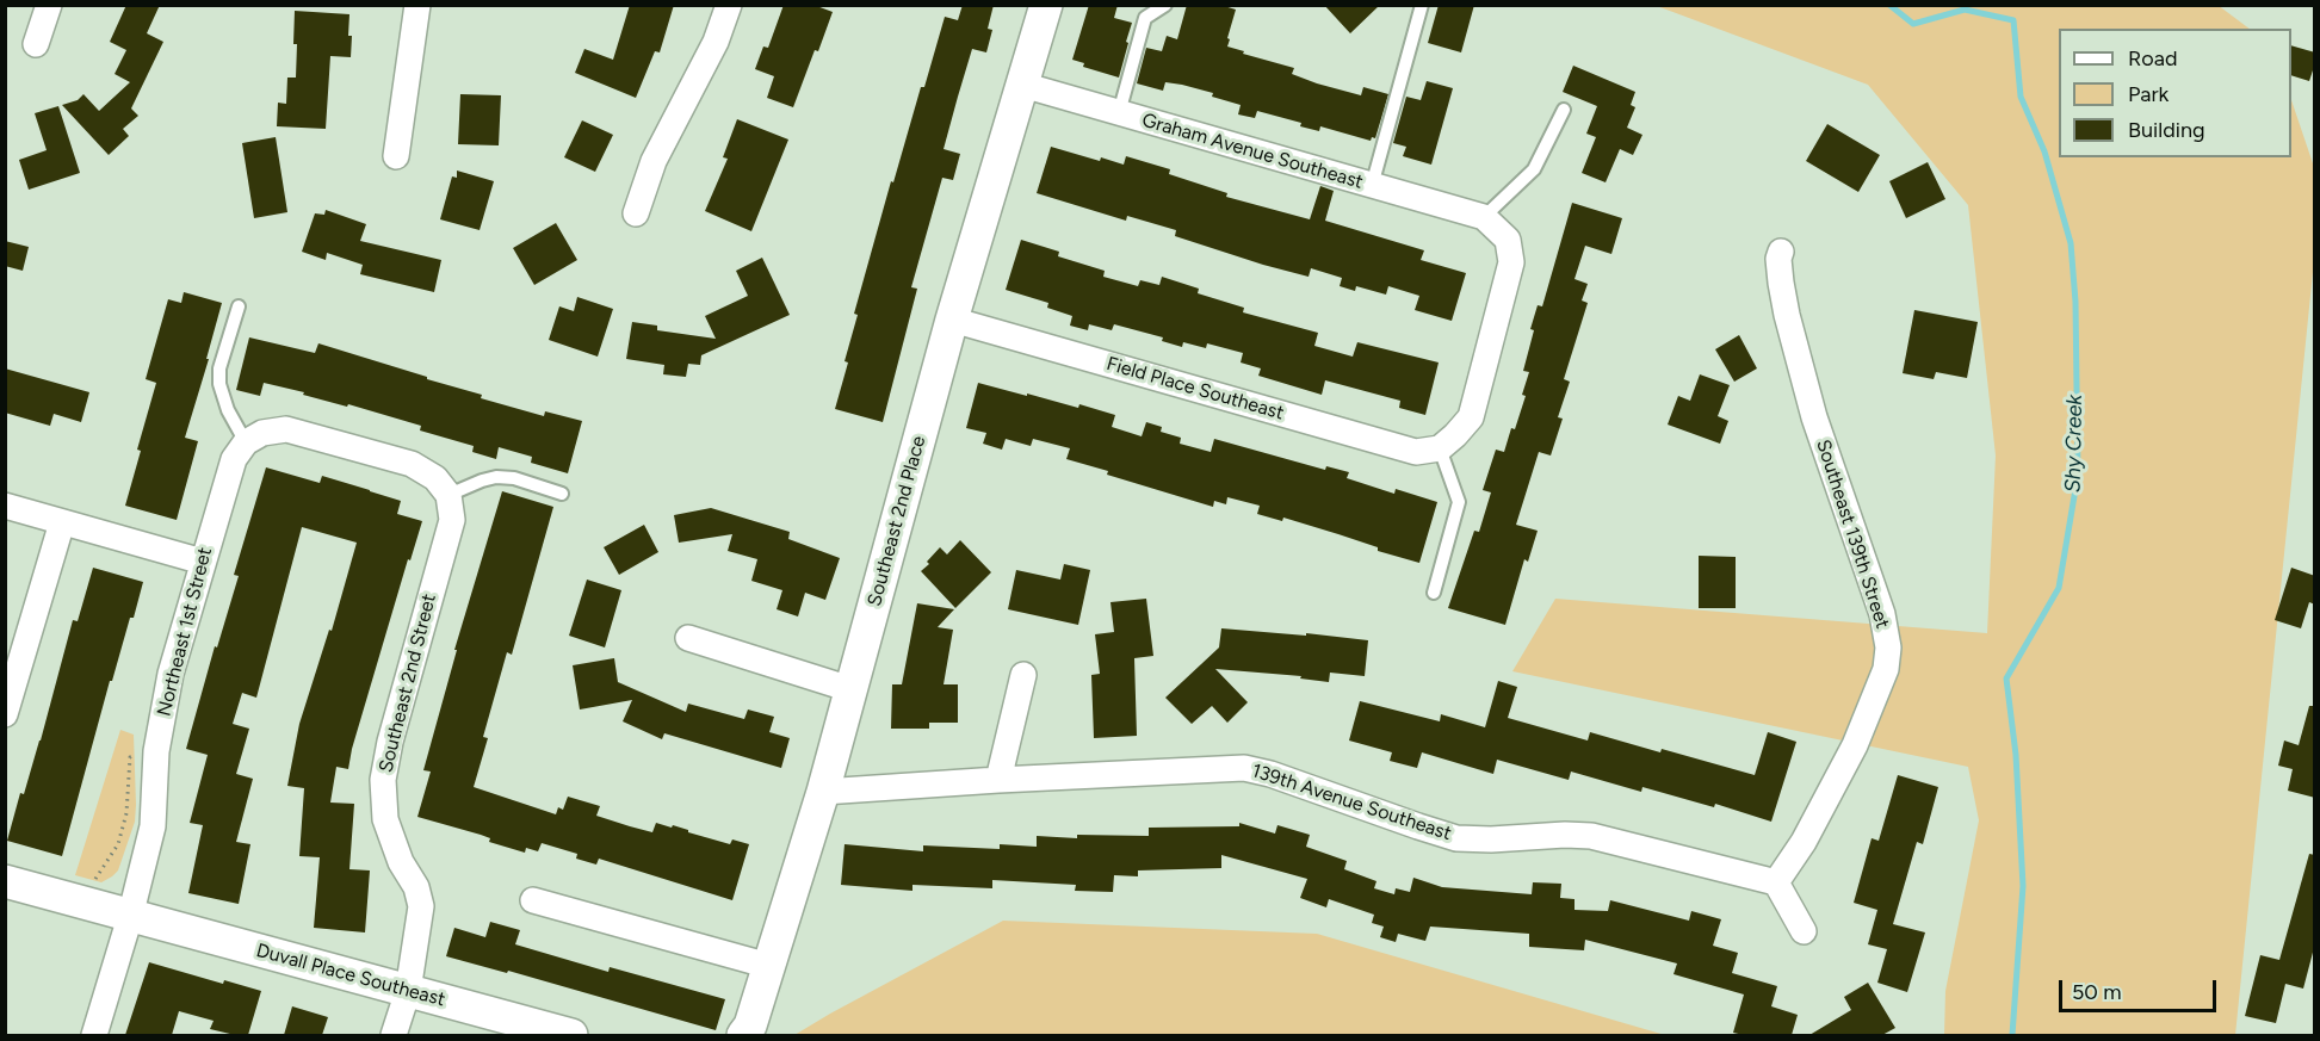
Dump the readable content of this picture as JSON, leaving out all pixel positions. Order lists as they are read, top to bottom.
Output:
{
  "streets": {
    "street": [
      "Graham Avenue Southeast",
      "Field Place Southeast",
      "Southeast 2nd Place",
      "Southeast 139th Street",
      "Northeast 1st Street",
      "Southeast 2nd Street",
      "139th Avenue Southeast",
      "Duvall Place Southeast"
    ]
  },
  "crossings": [
    ["Graham Avenue Southeast", "Southeast 2nd Place"],
    ["Field Place Southeast", "Southeast 2nd Place"],
    ["Southeast 2nd Place", "139th Avenue Southeast"],
    ["Southeast 139th Street", "139th Avenue Southeast"],
    ["Northeast 1st Street", "Duvall Place Southeast"],
    ["Southeast 2nd Street", "Duvall Place Southeast"]
  ],
  "water": ["Shy Creek"],
  "legend": ["Road", "Park", "Building"],
  "scale_bar": "50 m"
}
